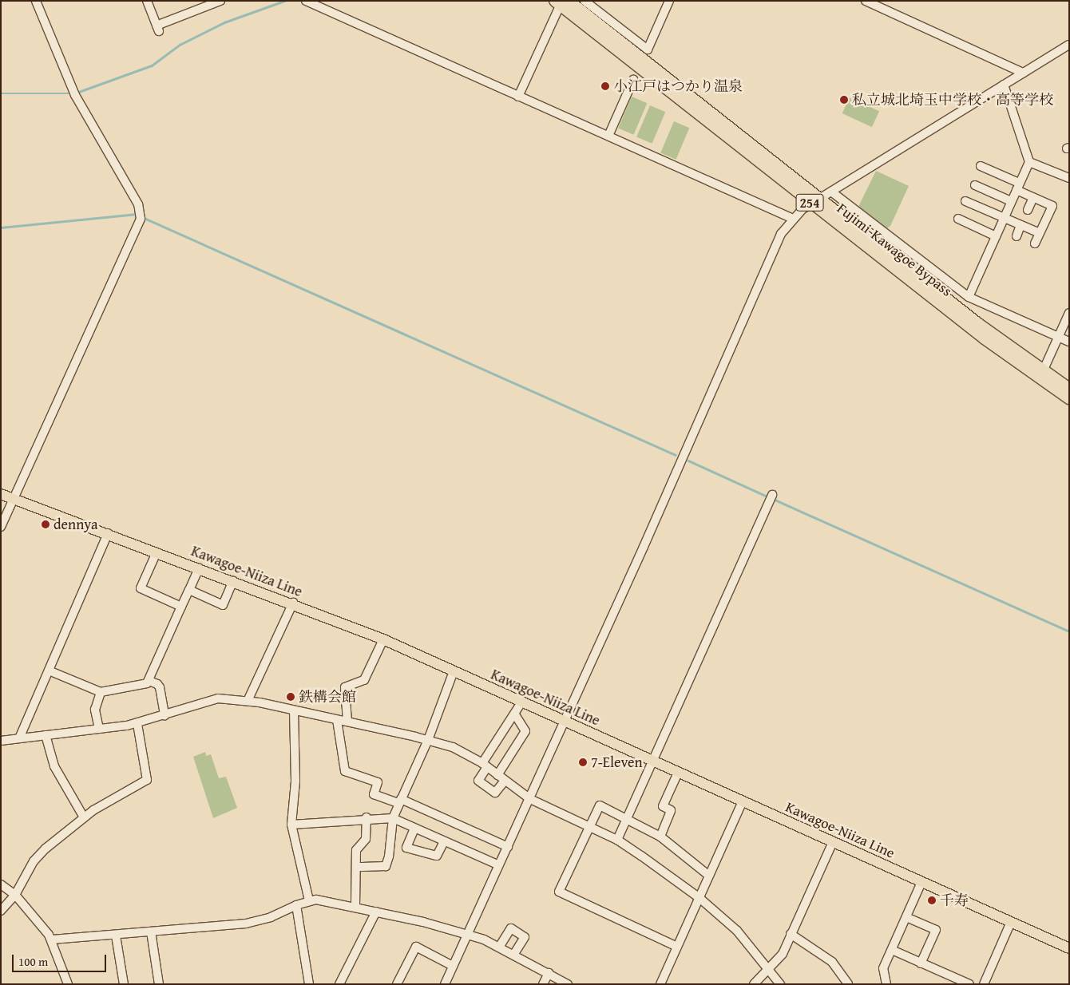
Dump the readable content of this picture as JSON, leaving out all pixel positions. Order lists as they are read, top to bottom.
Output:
{
  "streets": {
    "highway": ["254", "Fujimi-Kawagoe Bypass"],
    "main road": ["Kawagoe-Niiza Line"]
  },
  "places": [
    "小江戸はつかり温泉",
    "私立城北埼玉中学校・高等学校",
    "dennya",
    "鉄構会館",
    "7-Eleven",
    "千寿"
  ],
  "scale_bar": "100 m"
}
